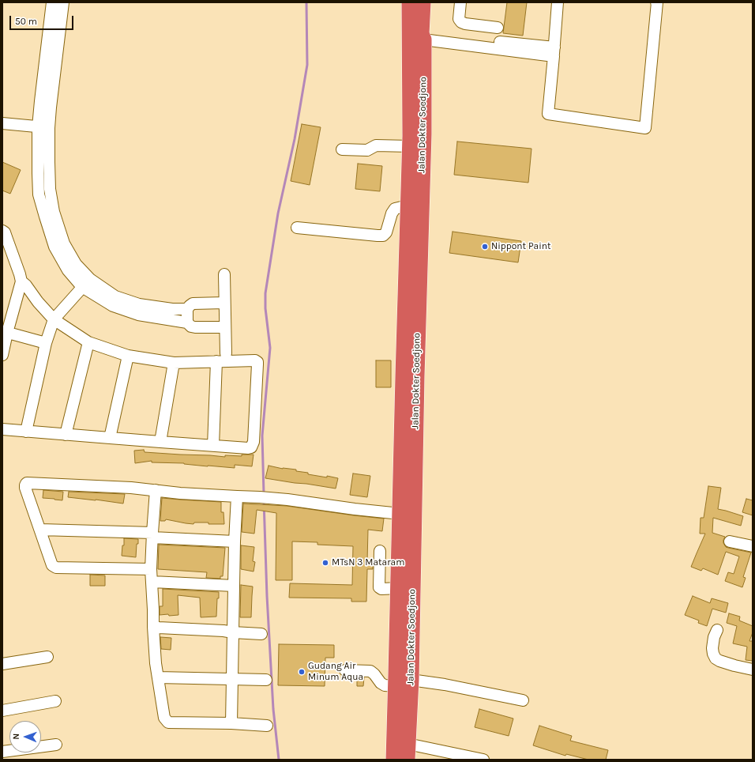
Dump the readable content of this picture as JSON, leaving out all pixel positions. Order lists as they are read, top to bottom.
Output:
{
  "streets": {
    "highway": ["Jalan Dokter Soedjono"]
  },
  "places": ["Nippont Paint", "MTsN 3 Mataram", "Gudang Air Minum Aqua"],
  "scale_bar": "50 m",
  "north": "left"
}
